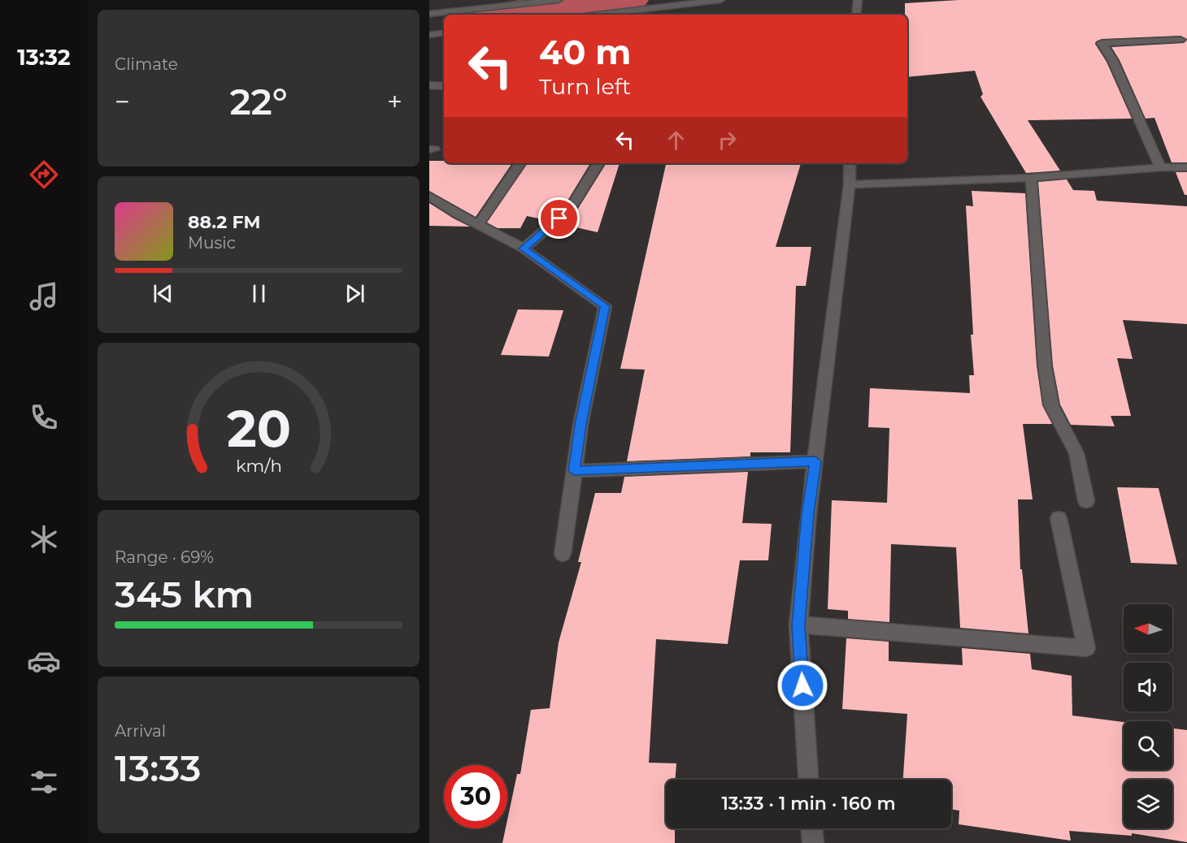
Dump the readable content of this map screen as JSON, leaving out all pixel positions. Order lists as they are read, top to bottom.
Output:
{
  "north": "left",
  "page": {
    "tabs": "13:32",
    "tile": [
      "Climate",
      ["Range · 69%", "345 km"],
      ["Arrival", "13:33"]
    ],
    "turn": ["40 m", "Turn left"],
    "heat": ["−", "22°", "+"],
    "song": ["88.2 FM", "Music"],
    "limit": "30",
    "trip": "13:33 · 1 min · 160 m",
    "gauge": ["20", "km/h"]
  }
}
